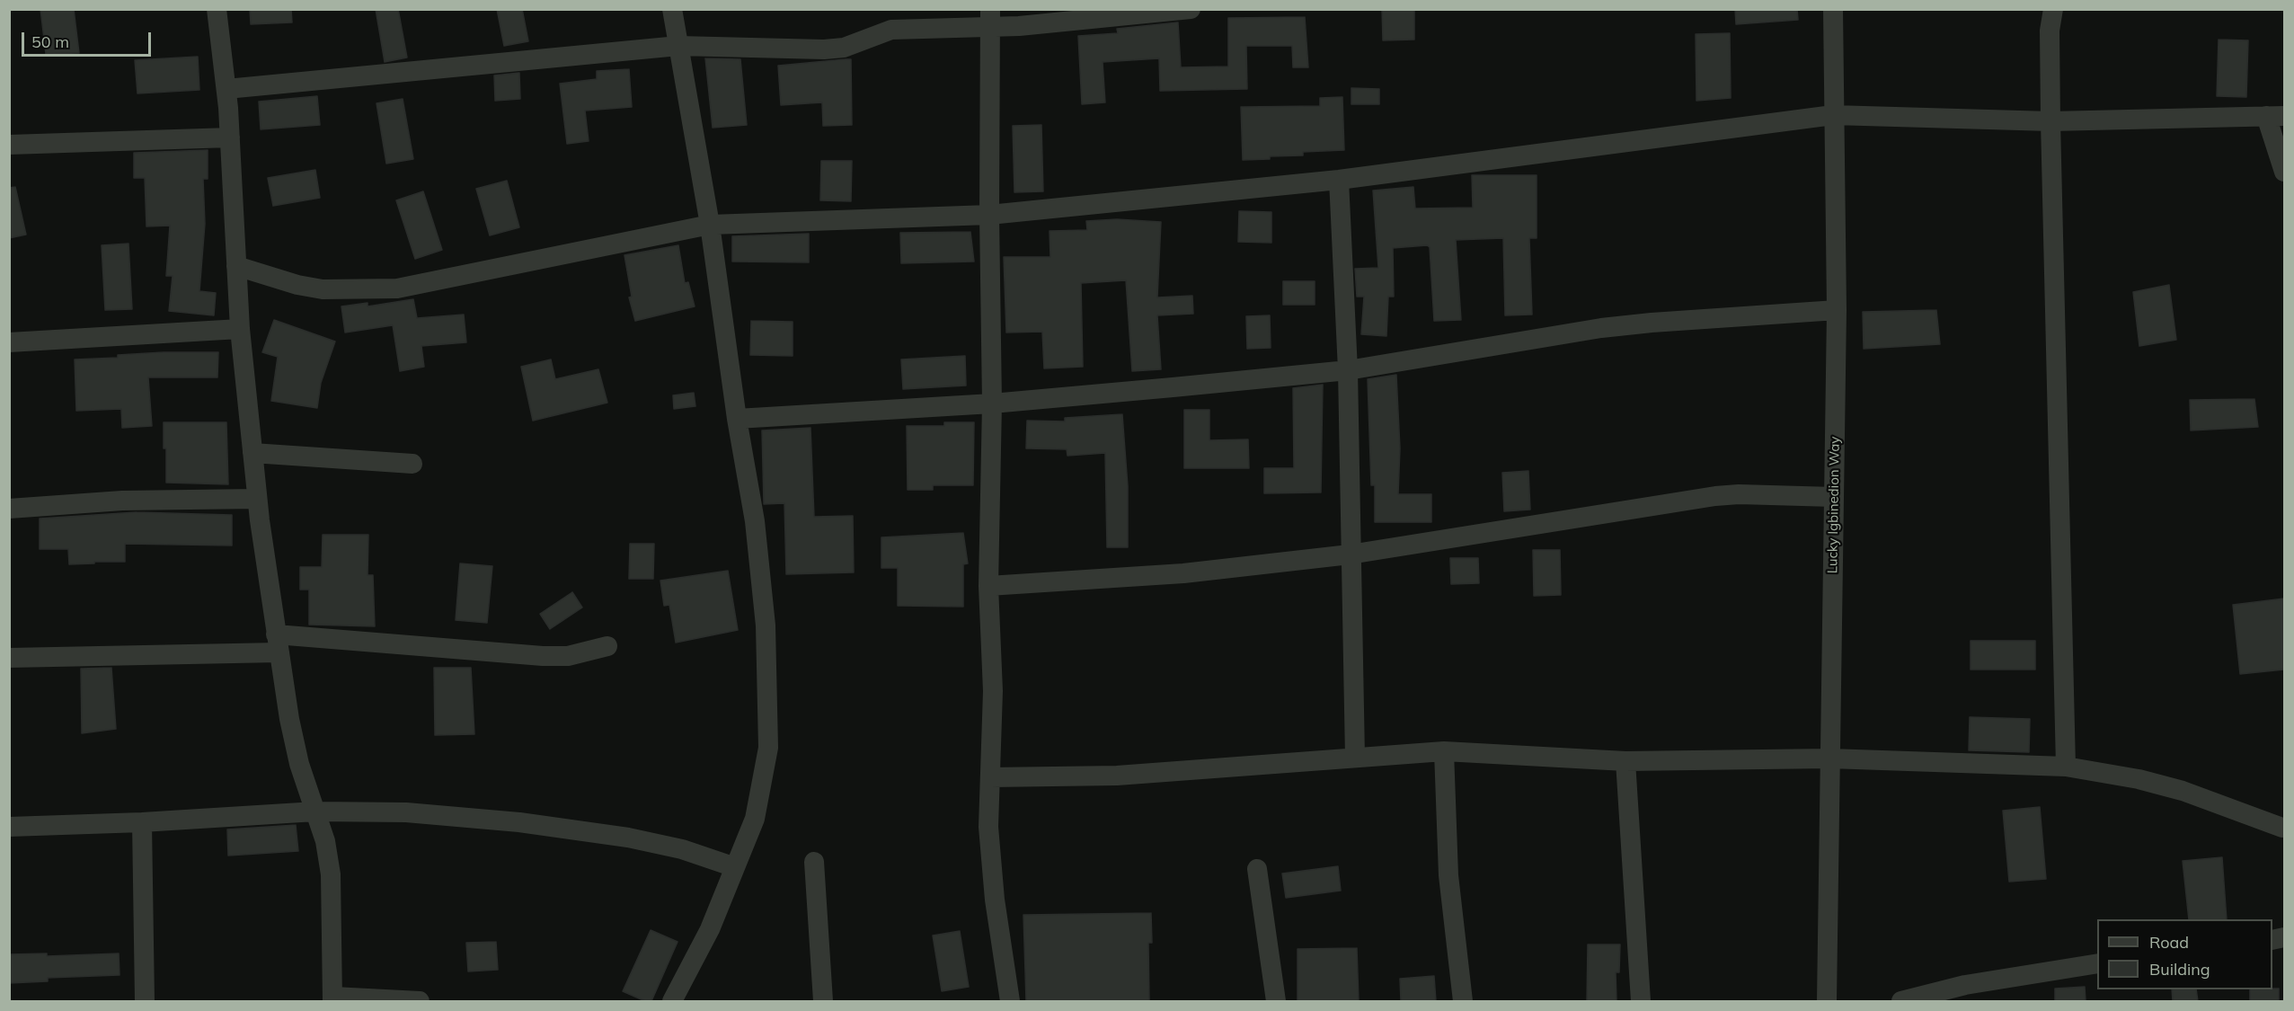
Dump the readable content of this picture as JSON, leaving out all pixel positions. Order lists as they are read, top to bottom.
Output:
{
  "streets": {
    "street": ["Lucky Igbinedion Way"]
  },
  "legend": ["Road", "Building"],
  "scale_bar": "50 m"
}
